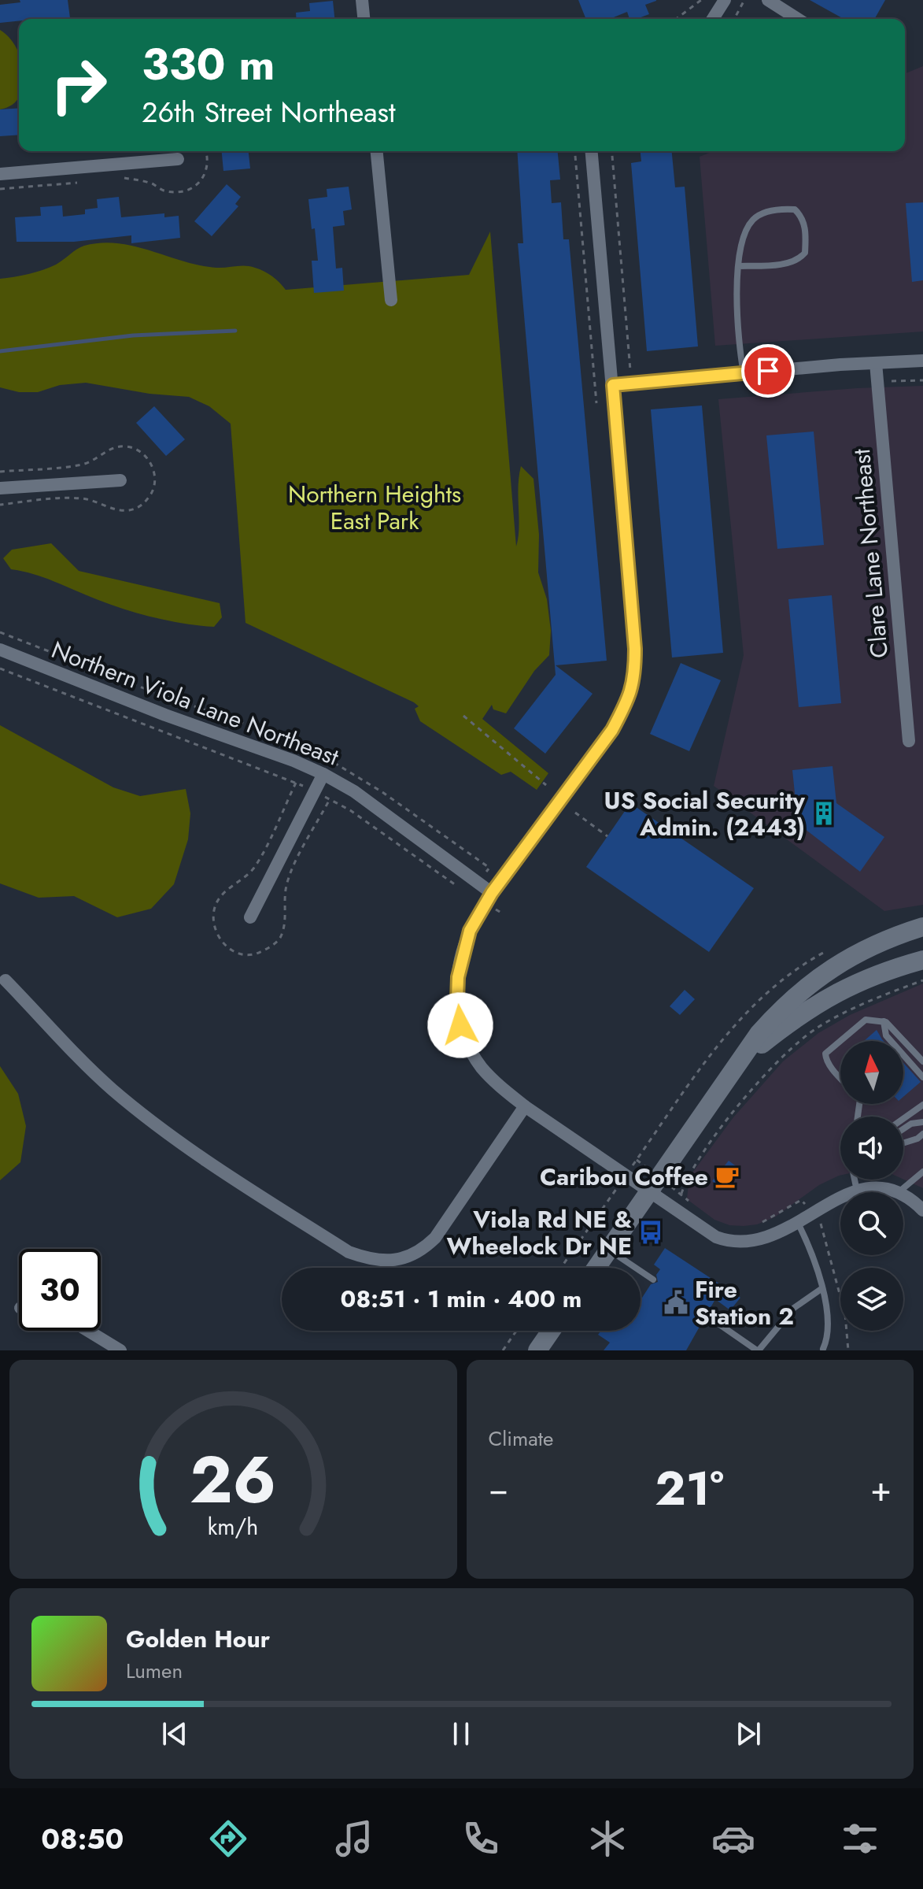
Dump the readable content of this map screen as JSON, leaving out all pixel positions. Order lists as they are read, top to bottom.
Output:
{
  "streets": {
    "street": ["Clare Lane Northeast", "Northern Viola Lane Northeast"]
  },
  "parks": ["Northern Heights East Park"],
  "places": {
    "building": ["US Social Security Admin. (2443)"],
    "cafe": ["Caribou Coffee"],
    "bus stop": ["Viola Rd NE & Wheelock Dr NE"],
    "public building": ["Fire Station 2"]
  },
  "north": "top",
  "page": {
    "turn": ["330 m", "26th Street Northeast"],
    "limit": "30",
    "trip": "08:51 · 1 min · 400 m",
    "tile": "Climate",
    "heat": ["−", "21°", "+"],
    "song": ["Golden Hour", "Lumen"],
    "tabs": "08:50",
    "gauge": ["26", "km/h"]
  }
}
